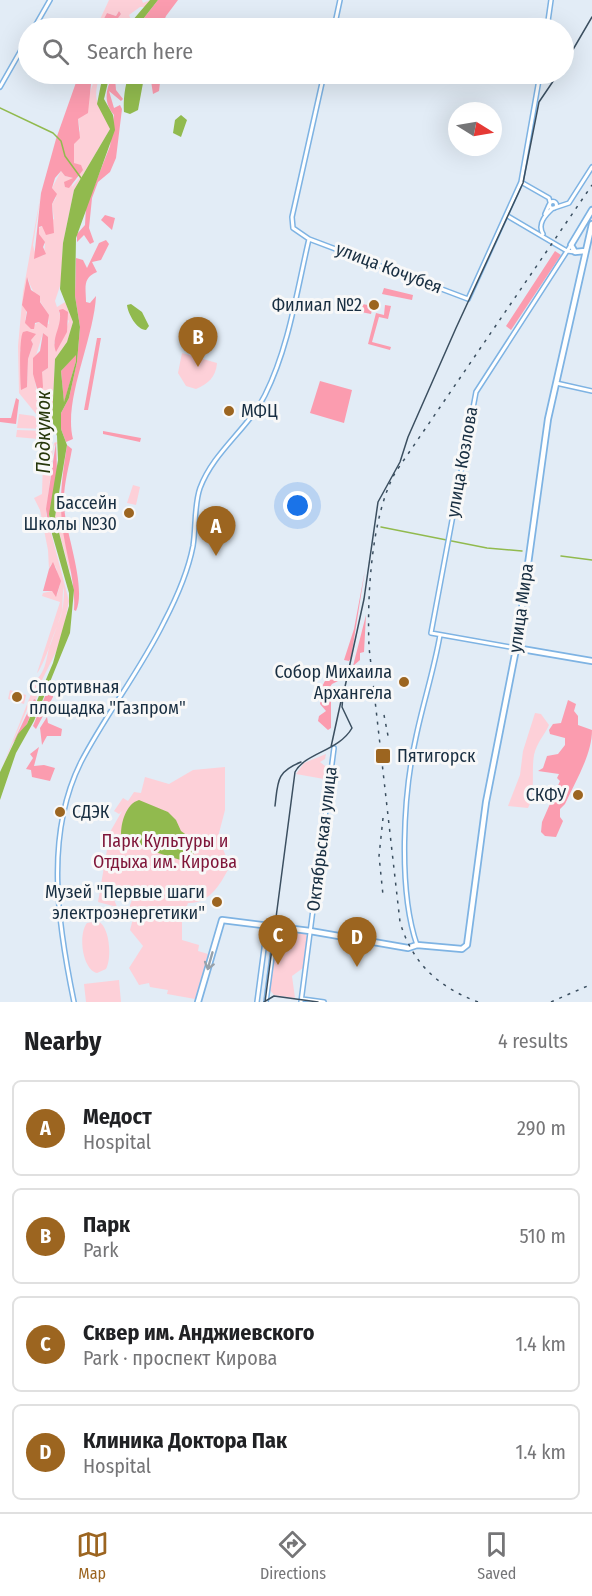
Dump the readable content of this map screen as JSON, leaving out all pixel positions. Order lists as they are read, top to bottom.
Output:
{
  "streets": {
    "main road": ["улица Мира"],
    "street": ["улица Кочубея", "улица Козлова", "Октябрьская улица"]
  },
  "water": ["Подкумок"],
  "parks": ["Парк Культуры и Отдыха им. Кирова"],
  "places": {
    "other": [
      "Филиал №2",
      "МФЦ",
      "Бассейн Школы №30",
      "Собор Михаила Архангела",
      "Спортивная площадка \"Газпром\"",
      "СКФУ",
      "СДЭК",
      "Музей \"Первые шаги электроэнергетики\""
    ],
    "transit": ["Пятигорск"]
  },
  "north": "right",
  "page": {
    "search": "Search here",
    "pins": [
      "B",
      "A",
      "C",
      "D"
    ],
    "heading": ["Nearby", "4 results"],
    "list": [
      {
        "mark": "A",
        "name": "Медост",
        "note": "Hospital",
        "value": "290 m"
      },
      {
        "mark": "B",
        "name": "Парк",
        "note": "Park",
        "value": "510 m"
      },
      {
        "mark": "C",
        "name": "Сквер им. Анджиевского",
        "note": "Park · проспект Кирова",
        "value": "1.4 km"
      },
      {
        "mark": "D",
        "name": "Клиника Доктора Пак",
        "note": "Hospital",
        "value": "1.4 km"
      }
    ],
    "nav": ["Map", "Directions", "Saved"]
  }
}
